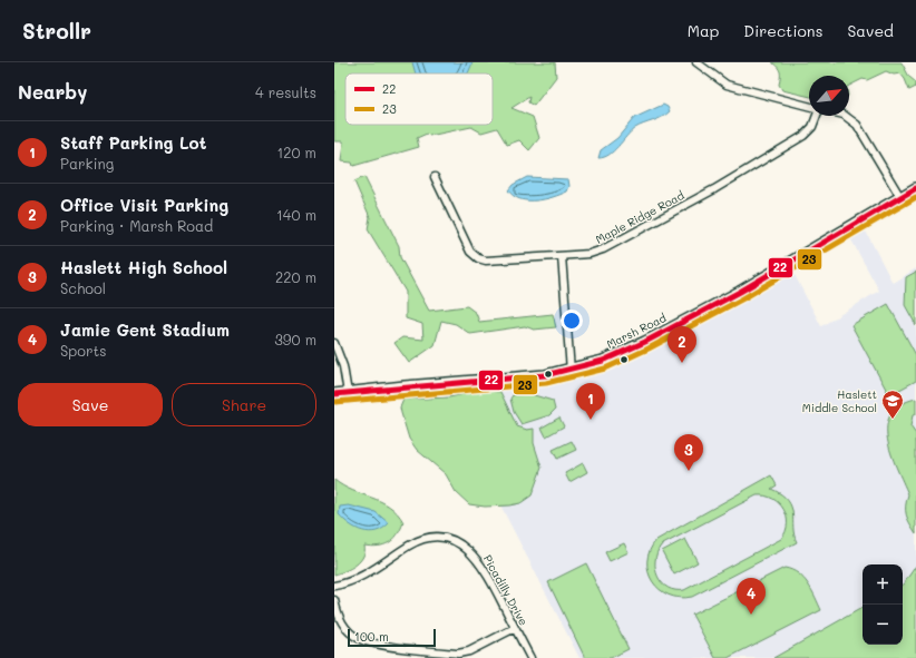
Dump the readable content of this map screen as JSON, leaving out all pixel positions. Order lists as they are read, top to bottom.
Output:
{
  "streets": {
    "main road": ["Marsh Road"],
    "street": ["Maple Ridge Road", "Picadilly Drive"]
  },
  "places": {
    "school or university": ["Haslett Middle School"]
  },
  "lines": ["transit line 22", "transit line 23"],
  "legend": ["22", "23"],
  "scale_bar": "100 m",
  "north": "top right",
  "page": {
    "header": "Strollr",
    "nav": ["Map", "Directions", "Saved"],
    "heading": ["Nearby", "4 results"],
    "list": [
      {
        "mark": "1",
        "name": "Staff Parking Lot",
        "note": "Parking",
        "value": "120 m"
      },
      {
        "mark": "2",
        "name": "Office Visit Parking",
        "note": "Parking · Marsh Road",
        "value": "140 m"
      },
      {
        "mark": "3",
        "name": "Haslett High School",
        "note": "School",
        "value": "220 m"
      },
      {
        "mark": "4",
        "name": "Jamie Gent Stadium",
        "note": "Sports",
        "value": "390 m"
      }
    ],
    "pins": [
      "2",
      "1",
      "3",
      "4"
    ],
    "buttons": ["Save", "Share"],
    "map_buttons": ["+", "−"],
    "scale": "100 m"
  }
}
